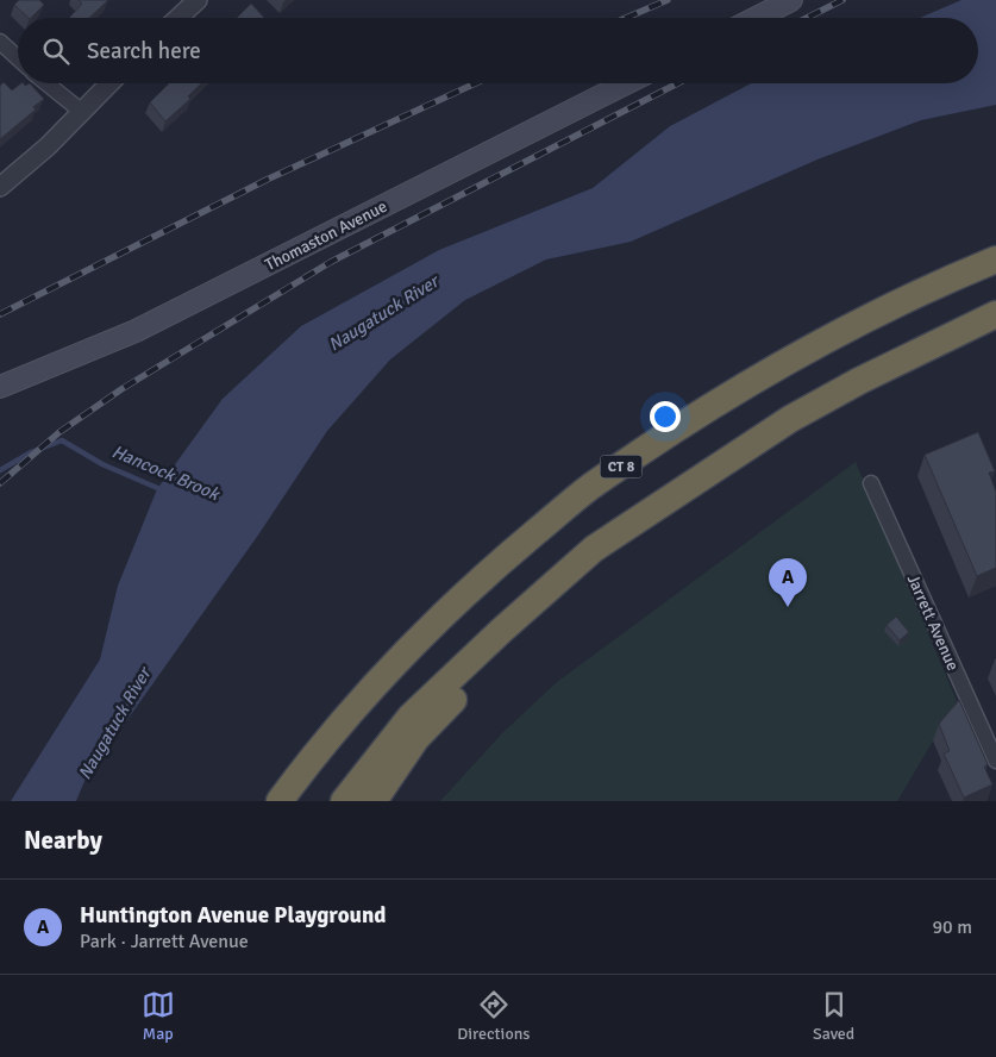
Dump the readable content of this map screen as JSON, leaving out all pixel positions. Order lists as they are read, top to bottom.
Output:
{
  "streets": {
    "highway": ["CT 8"],
    "main road": ["Thomaston Avenue"],
    "street": ["Jarrett Avenue"]
  },
  "water": ["Naugatuck River", "Hancock Brook"],
  "page": {
    "search": "Search here",
    "pins": "A",
    "heading": "Nearby",
    "list": [
      {
        "mark": "A",
        "name": "Huntington Avenue Playground",
        "note": "Park · Jarrett Avenue",
        "value": "90 m"
      }
    ],
    "nav": ["Map", "Directions", "Saved"]
  }
}
